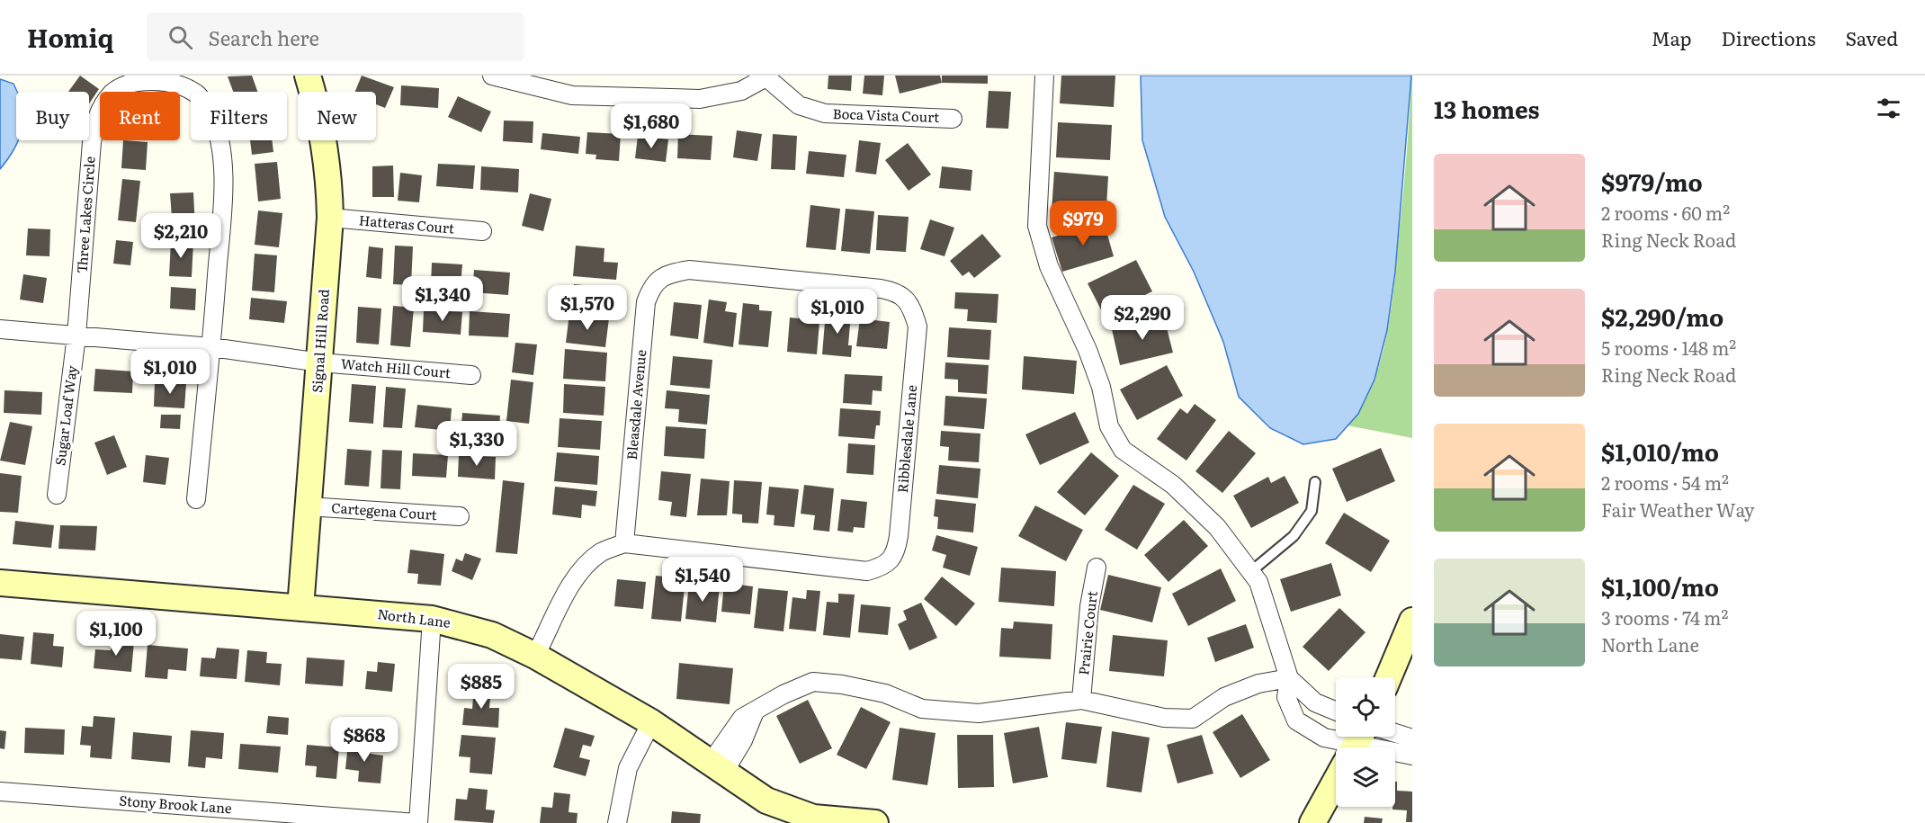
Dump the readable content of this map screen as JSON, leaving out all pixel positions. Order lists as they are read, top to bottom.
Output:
{
  "streets": {
    "street": [
      "Boca Vista Court",
      "Three Lakes Circle",
      "Hatteras Court",
      "Signal Hill Road",
      "Watch Hill Court",
      "Bleasdale Avenue",
      "Sugar Loaf Way",
      "Ribblesdale Lane",
      "Cartegena Court",
      "North Lane",
      "Prairie Court",
      "Stony Brook Lane"
    ]
  },
  "crossings": [
    ["Three Lakes Circle", "Watch Hill Court"],
    ["Three Lakes Circle", "Sugar Loaf Way"],
    ["Hatteras Court", "Signal Hill Road"],
    ["Signal Hill Road", "Watch Hill Court"],
    ["Signal Hill Road", "Cartegena Court"],
    ["Signal Hill Road", "North Lane"],
    ["Watch Hill Court", "Sugar Loaf Way"],
    ["Bleasdale Avenue", "Ribblesdale Lane"]
  ],
  "page": {
    "header": "Homiq",
    "search": "Search here",
    "nav": ["Map", "Directions", "Saved"],
    "heading": "13 homes",
    "chip": [
      "Buy",
      "Rent",
      "Filters",
      "New"
    ],
    "price": [
      "$1,680",
      "$979",
      "$2,210",
      "$1,340",
      "$1,570",
      "$1,010",
      "$2,290",
      "$1,010",
      "$1,330",
      "$1,540",
      "$1,100",
      "$885",
      "$868"
    ],
    "list": [
      {
        "name": "$979/mo",
        "note": "2 rooms · 60 m² · Ring Neck Road"
      },
      {
        "name": "$2,290/mo",
        "note": "5 rooms · 148 m² · Ring Neck Road"
      },
      {
        "name": "$1,010/mo",
        "note": "2 rooms · 54 m² · Fair Weather Way"
      },
      {
        "name": "$1,100/mo",
        "note": "3 rooms · 74 m² · North Lane"
      }
    ]
  }
}
